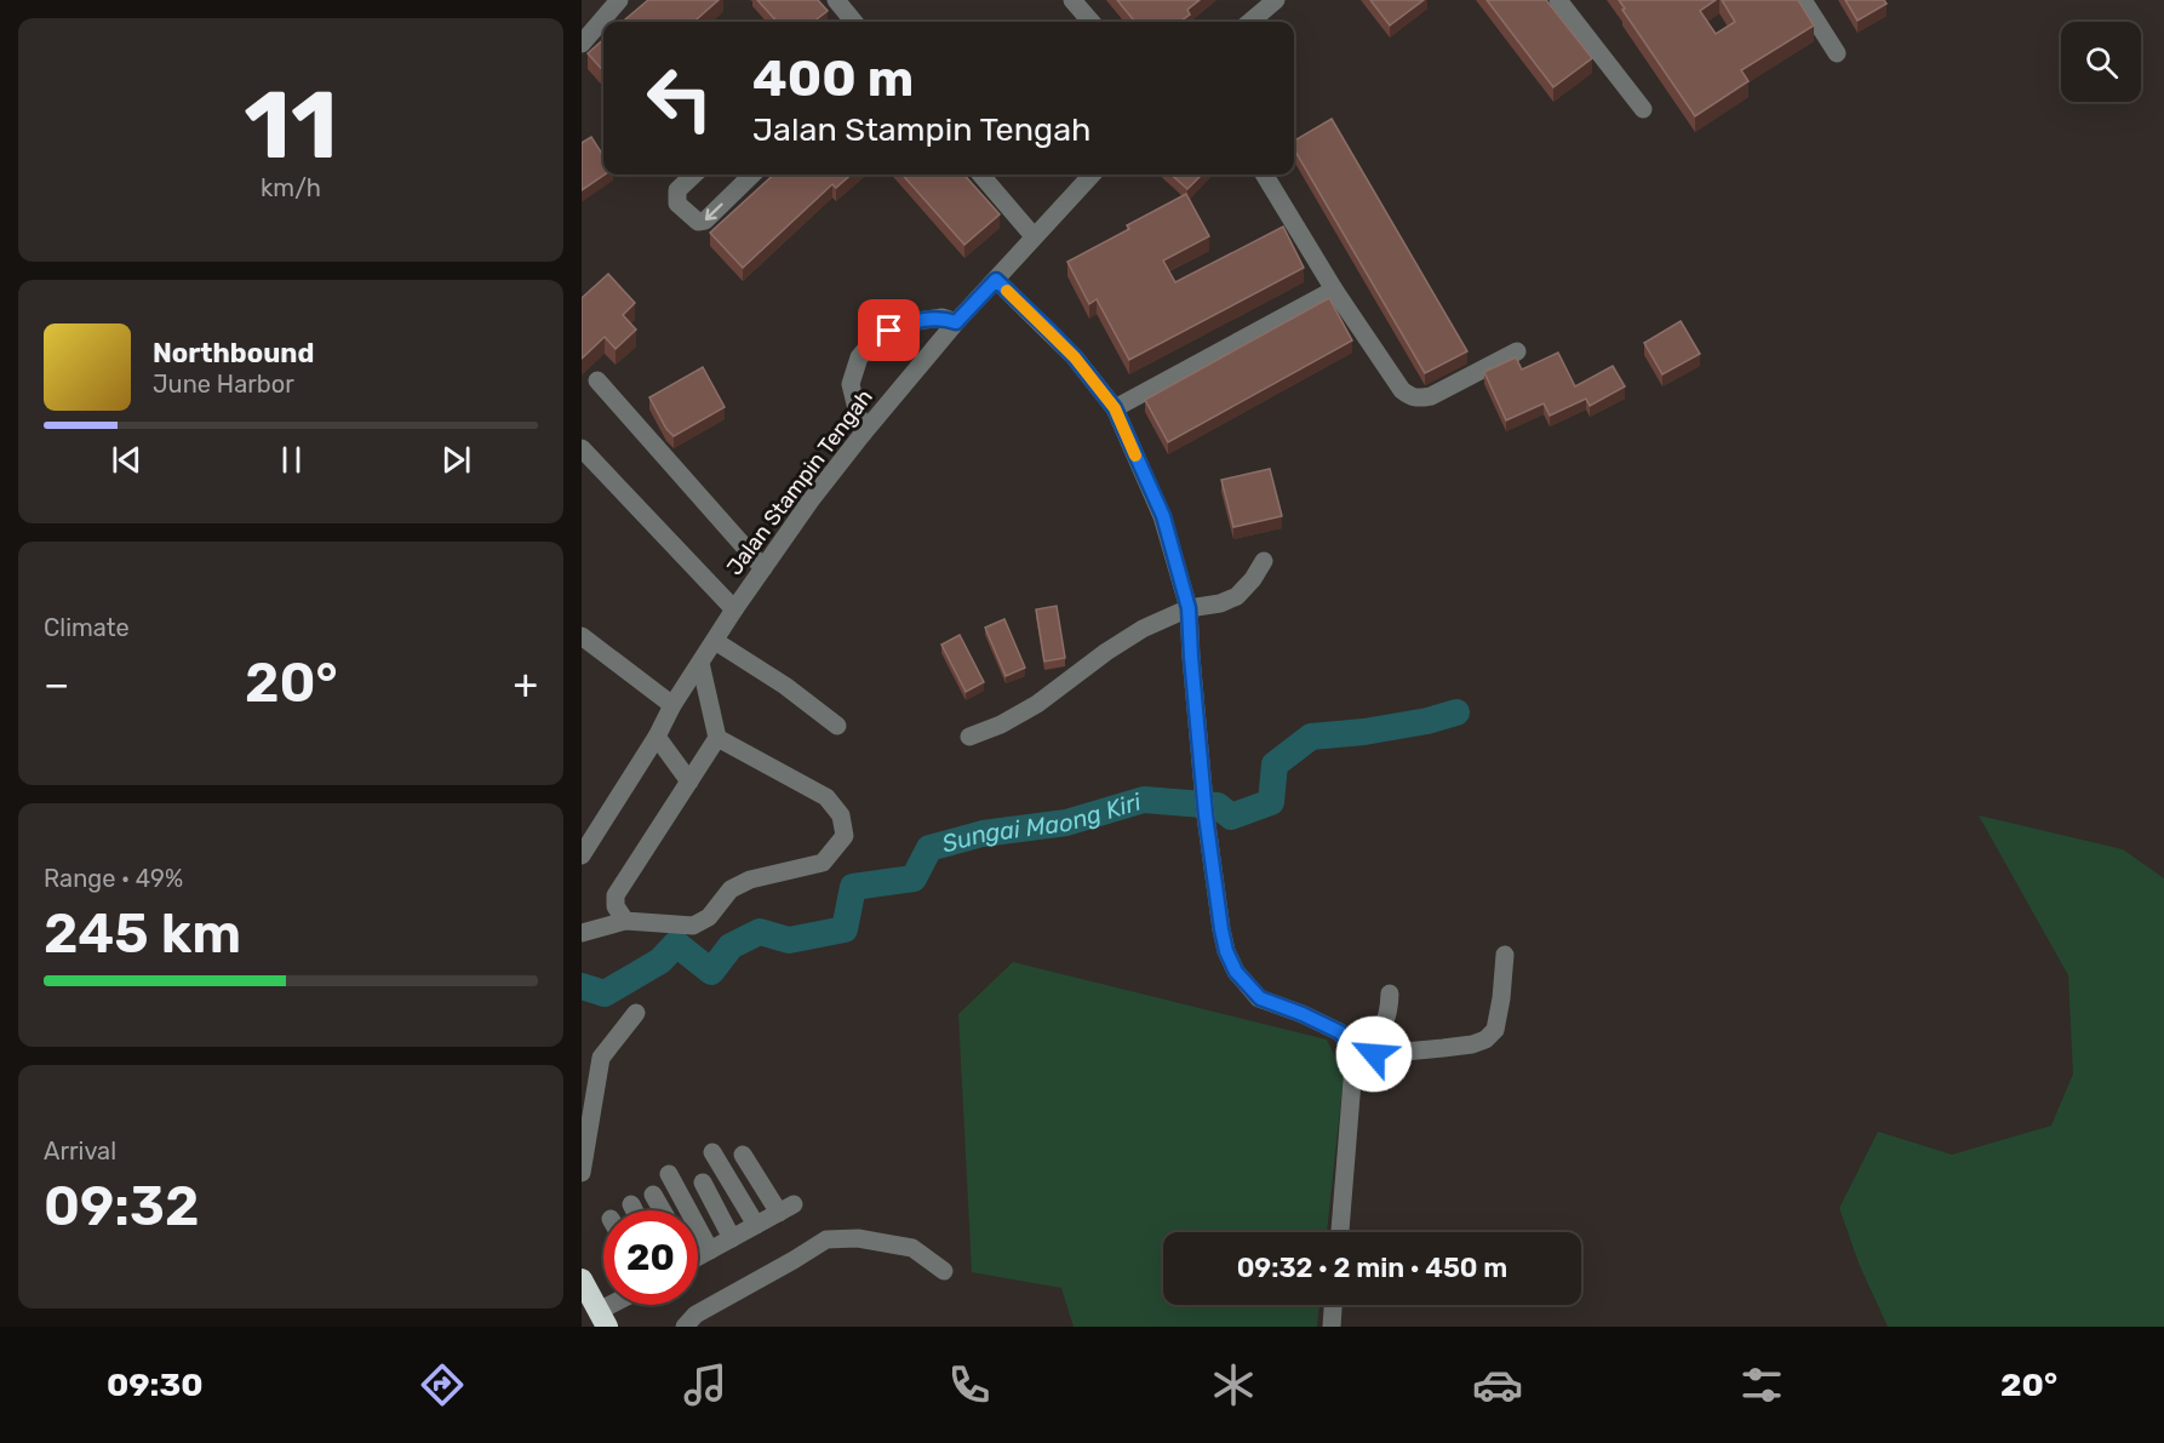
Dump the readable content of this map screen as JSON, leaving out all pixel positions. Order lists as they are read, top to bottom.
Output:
{
  "streets": {
    "street": ["Jalan Stampin Tengah"]
  },
  "water": ["Sungai Maong Kiri"],
  "page": {
    "tile": [
      ["11", "km/h"],
      "Climate",
      ["Range · 49%", "245 km"],
      ["Arrival", "09:32"]
    ],
    "turn": ["400 m", "Jalan Stampin Tengah"],
    "song": ["Northbound", "June Harbor"],
    "heat": ["−", "20°", "+"],
    "limit": "20",
    "trip": "09:32 · 2 min · 450 m",
    "tabs": ["09:30", "20°"]
  }
}
